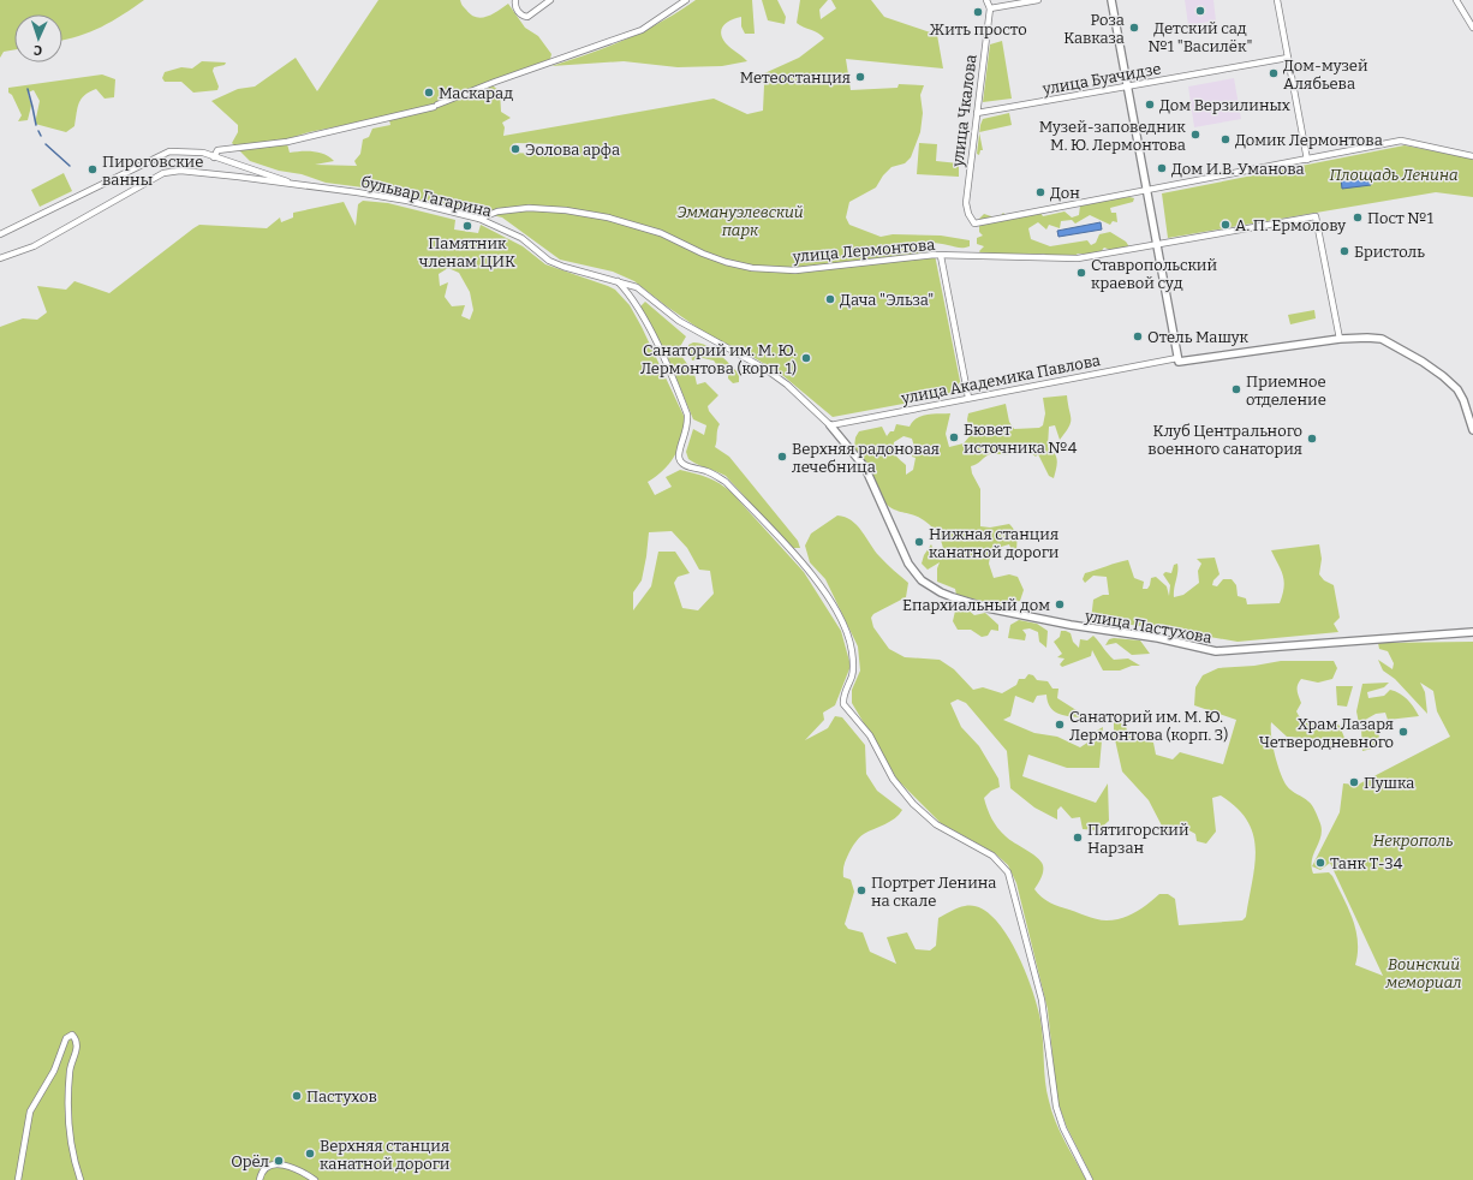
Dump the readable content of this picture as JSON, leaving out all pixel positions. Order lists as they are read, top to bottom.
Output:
{
  "streets": {
    "street": [
      "улица Буачидзе",
      "улица Чкалова",
      "бульвар Гагарина",
      "улица Лермонтова",
      "улица Академика Павлова",
      "улица Пастухова"
    ]
  },
  "crossings": [
    ["улица Буачидзе", "улица Чкалова"],
    ["бульвар Гагарина", "улица Лермонтова"],
    ["бульвар Гагарина", "улица Академика Павлова"],
    ["бульвар Гагарина", "улица Пастухова"],
    ["улица Лермонтова", "улица Академика Павлова"]
  ],
  "parks": [
    "Площадь Ленина",
    "Эммануэлевский парк",
    "Некрополь",
    "Воинский мемориал"
  ],
  "places": [
    "Детский сад №1 \"Василёк\"",
    "Жить просто",
    "Роза Кавказа",
    "Дом-музей Алябьева",
    "Метеостанция",
    "Маскарад",
    "Дом Верзилиных",
    "Музей-заповедник М. Ю. Лермонтова",
    "Домик Лермонтова",
    "Эолова арфа",
    "Дом И.В. Уманова",
    "Пироговские ванны",
    "Дон",
    "Пост №1",
    "А. П. Ермолову",
    "Памятник членам ЦИК",
    "Бристоль",
    "Ставропольский краевой суд",
    "Дача \"Эльза\"",
    "Отель Машук",
    "Санаторий им. М. Ю. Лермонтова (корп. 1)",
    "Приемное отделение",
    "Бювет источника №4",
    "Клуб Центрального военного санатория",
    "Верхняя радоновая лечебница",
    "Нижная станция канатной дороги",
    "Епархиальный дом",
    "Санаторий им. М. Ю. Лермонтова (корп. 3)",
    "Храм Лазаря Четверодневного",
    "Пушка",
    "Пятигорский Нарзан",
    "Танк Т-34",
    "Портрет Ленина на скале",
    "Пастухов",
    "Верхняя станция канатной дороги",
    "Орёл"
  ],
  "north": "bottom"
}
